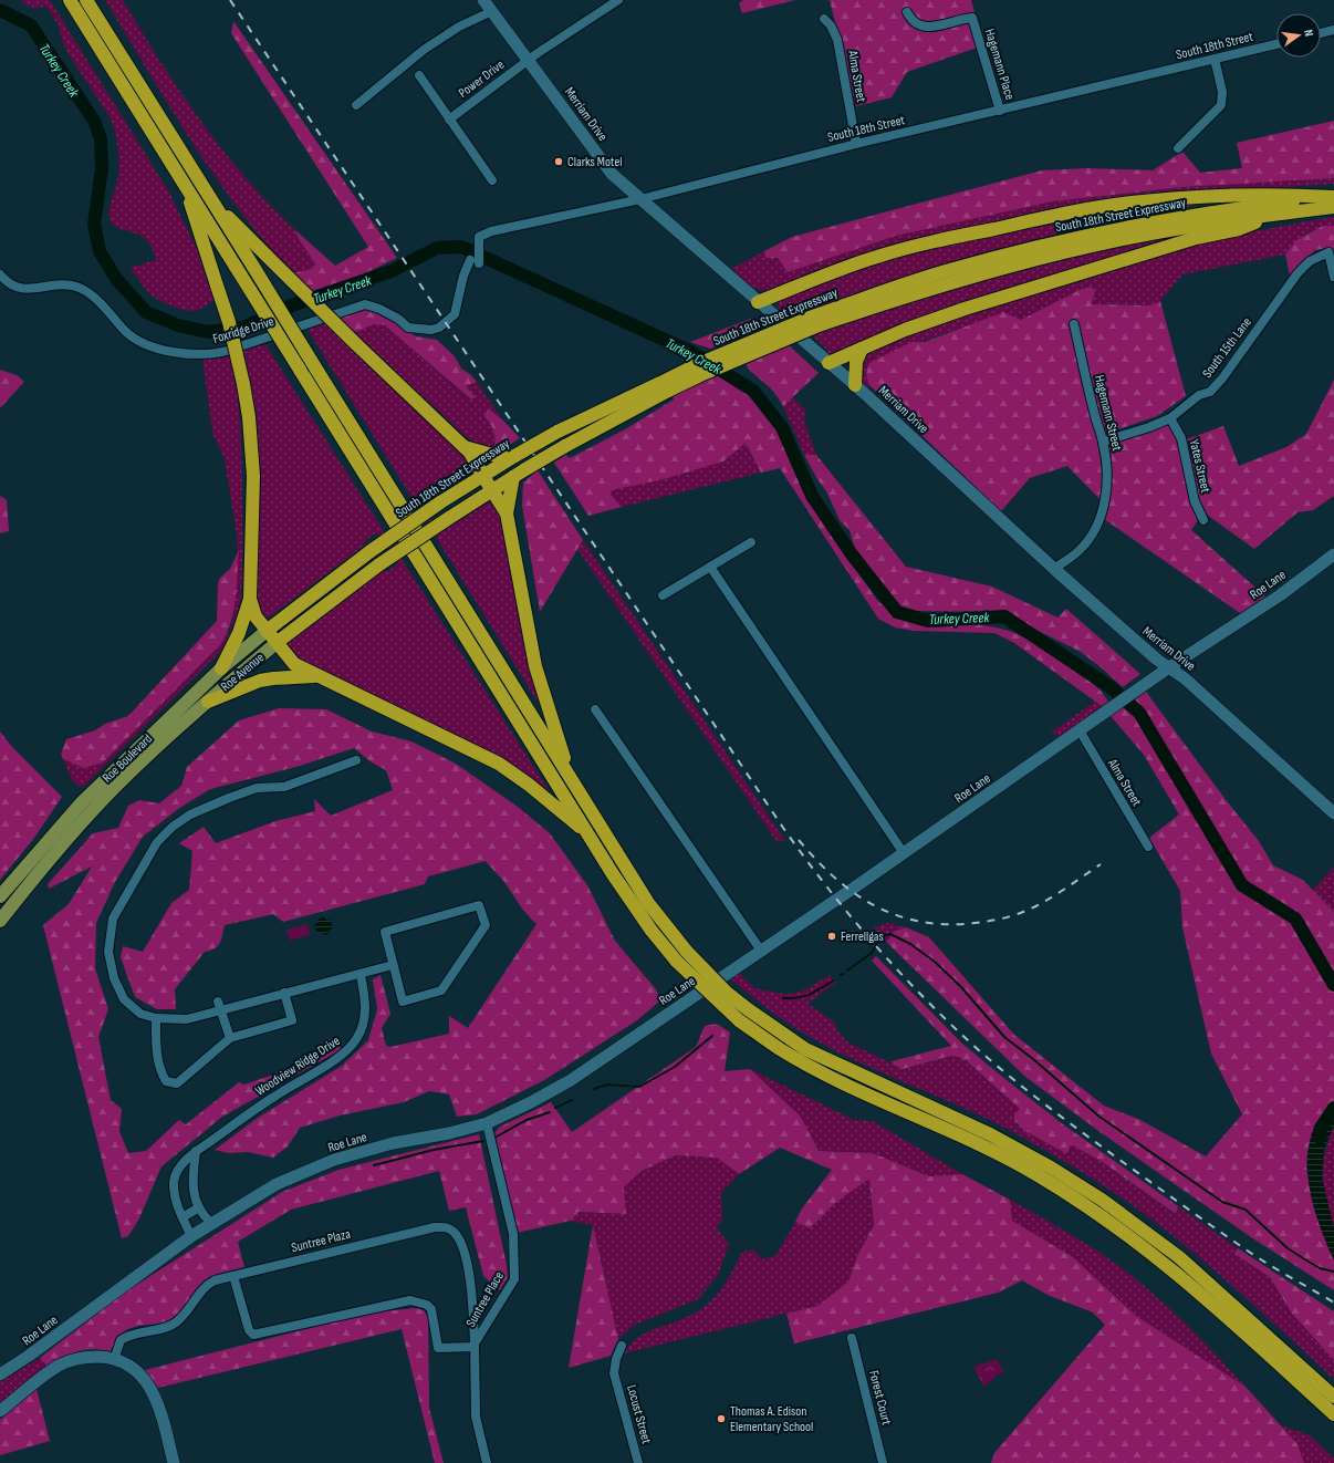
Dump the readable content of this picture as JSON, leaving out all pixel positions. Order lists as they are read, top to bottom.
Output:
{
  "streets": {
    "highway": ["South 18th Street Expressway"],
    "main road": ["Roe Avenue", "Roe Boulevard"],
    "street": [
      "South 18th Street",
      "Hagemann Place",
      "Alma Street",
      "Power Drive",
      "Merriam Drive",
      "Foxridge Drive",
      "South 15th Lane",
      "Hagemann Street",
      "Yates Street",
      "Roe Lane",
      "Woodview Ridge Drive",
      "Suntree Plaza",
      "Suntree Place",
      "Forest Court",
      "Locust Street"
    ]
  },
  "crossings": [
    ["South 18th Street", "Hagemann Place"],
    ["South 18th Street", "Alma Street"],
    ["South 18th Street", "Merriam Drive"],
    ["Alma Street", "Roe Lane"],
    ["Power Drive", "Merriam Drive"],
    ["Merriam Drive", "Hagemann Street"],
    ["Merriam Drive", "Roe Lane"],
    ["South 18th Street Expressway", "Roe Avenue"],
    ["South 18th Street Expressway", "Roe Boulevard"],
    ["South 15th Lane", "Hagemann Street"],
    ["South 15th Lane", "Yates Street"],
    ["Roe Lane", "Woodview Ridge Drive"],
    ["Roe Lane", "Suntree Place"],
    ["Roe Avenue", "Roe Boulevard"],
    ["Suntree Plaza", "Suntree Place"]
  ],
  "water": ["Turkey Creek"],
  "places": ["Clarks Motel", "Ferrellgas", "Thomas A. Edison Elementary School"],
  "north": "right"
}
